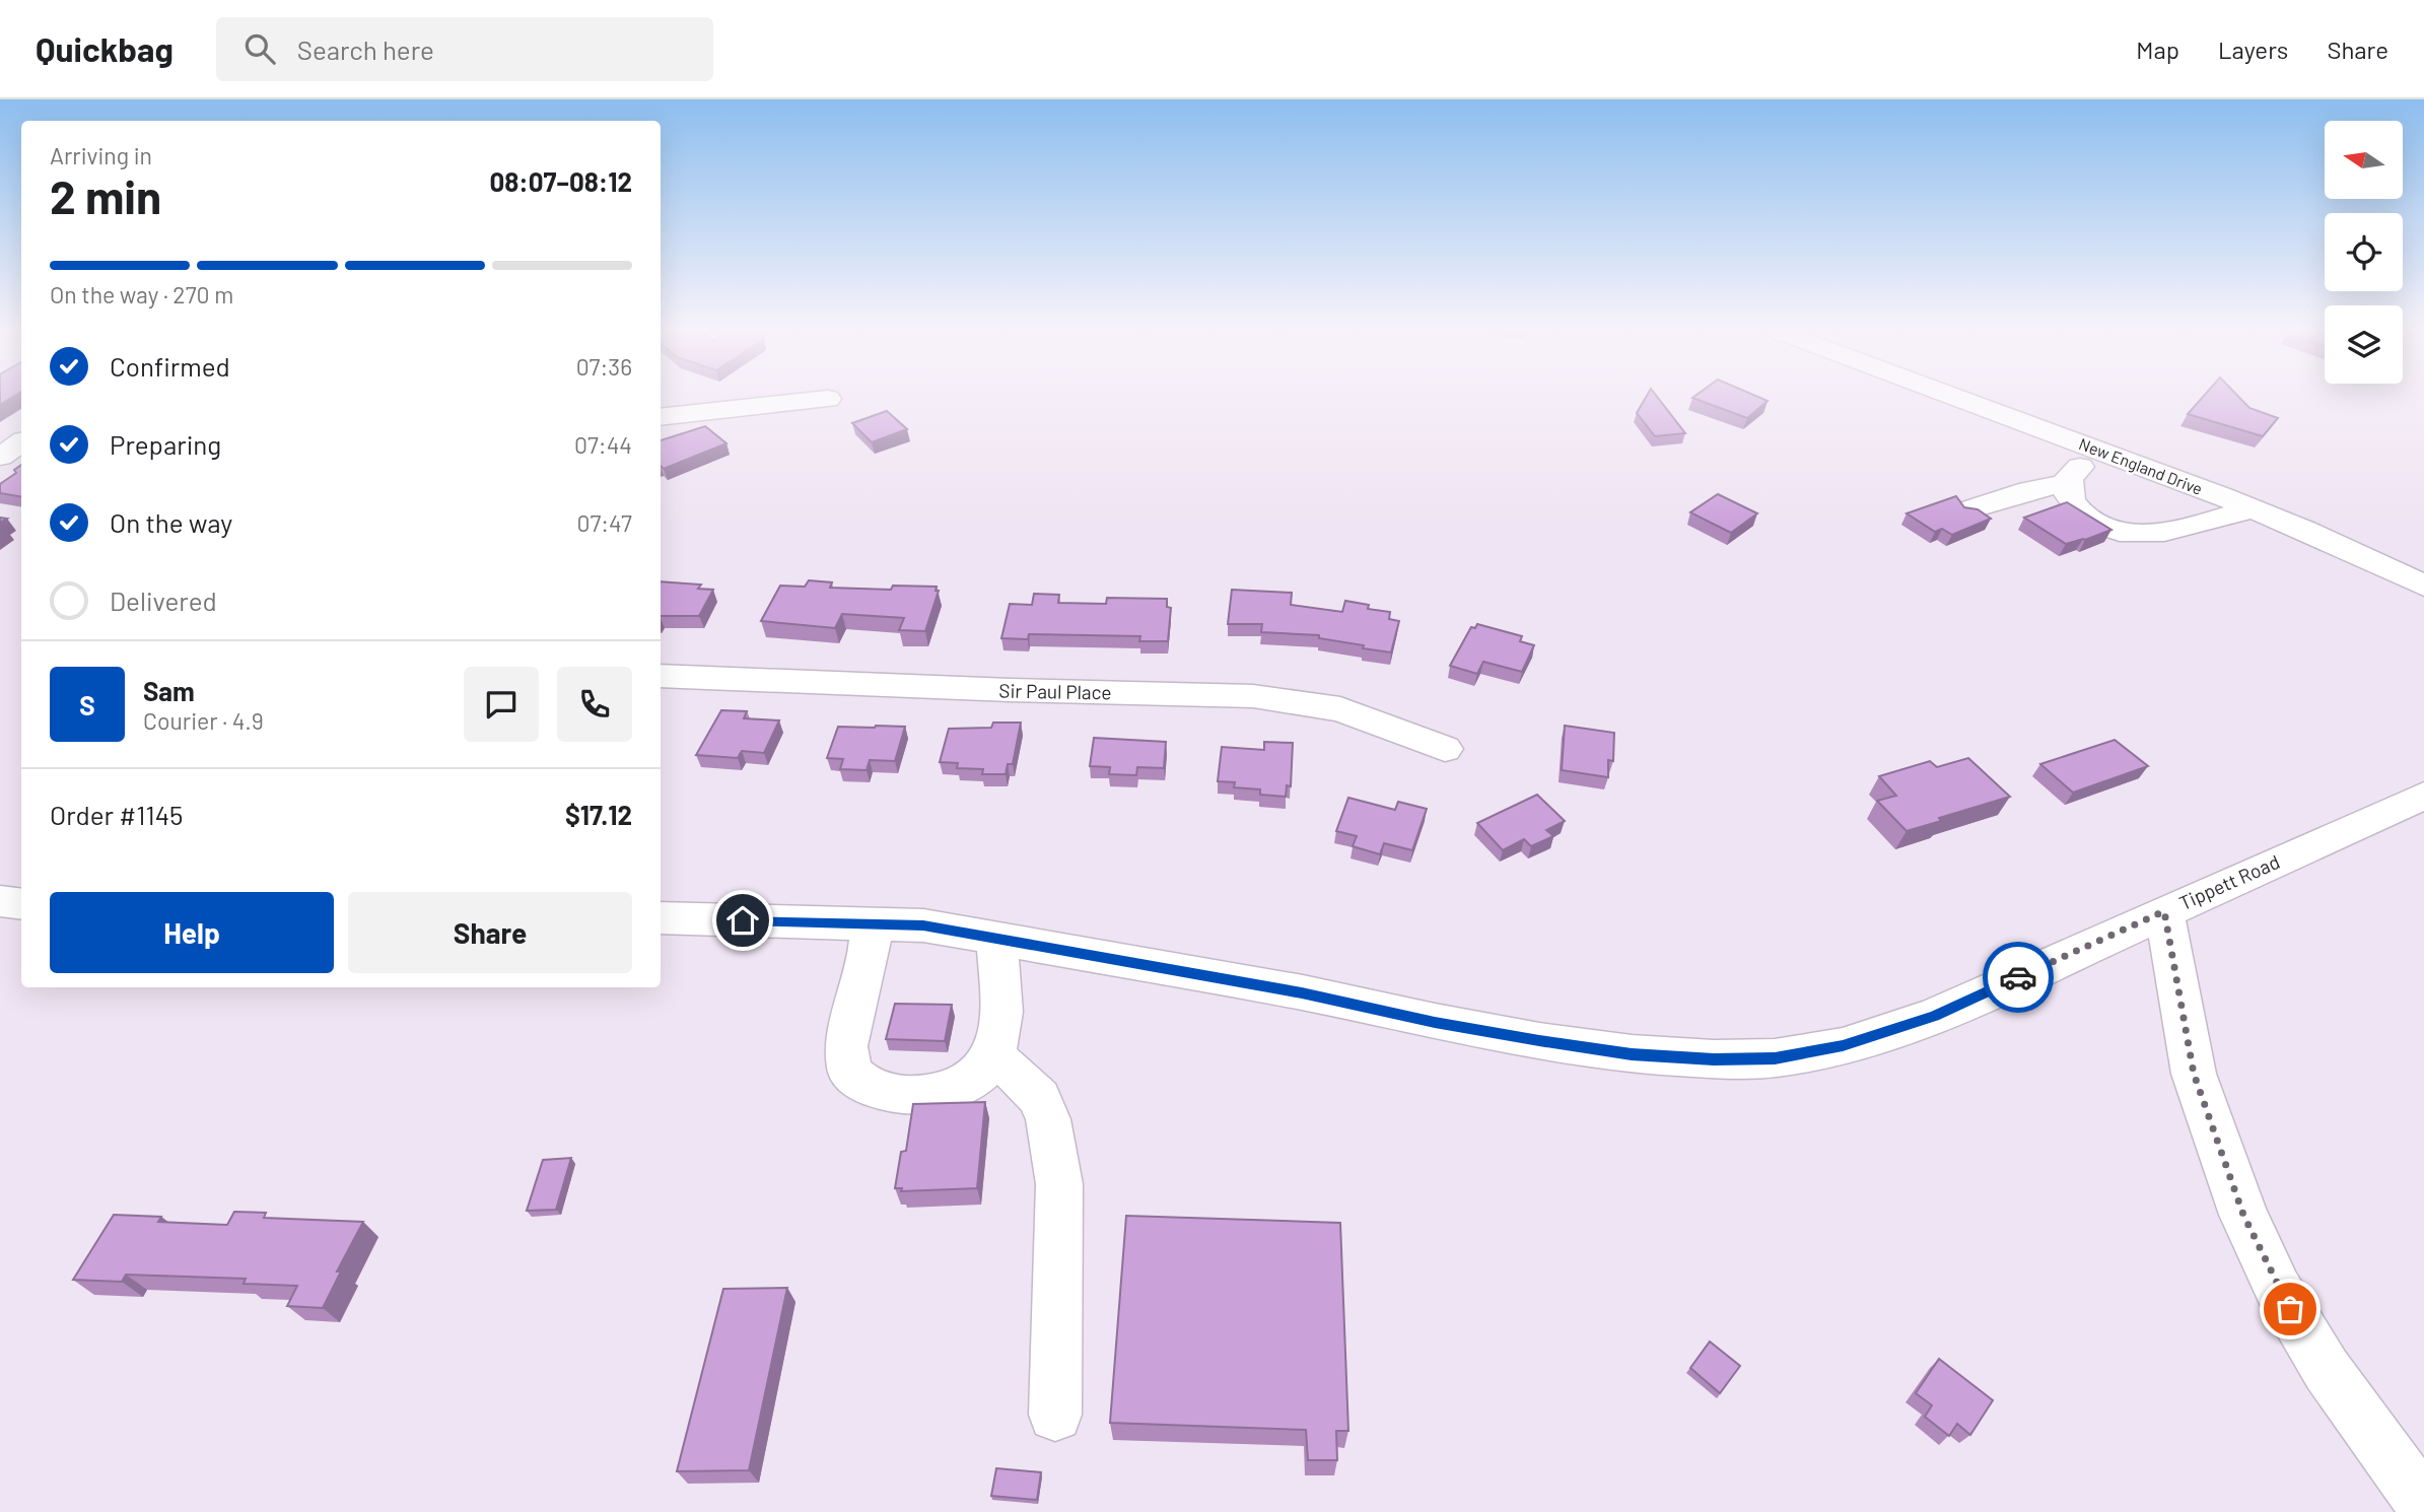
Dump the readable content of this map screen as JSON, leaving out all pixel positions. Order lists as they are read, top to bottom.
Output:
{
  "streets": {
    "street": ["New England Drive", "Sir Paul Place", "Tippett Road"]
  },
  "north": "left",
  "page": {
    "header": "Quickbag",
    "search": "Search here",
    "nav": ["Map", "Layers", "Share"],
    "heading": ["2 min", "Arriving in", "08:07–08:12"],
    "panel": [
      "Sam",
      "Courier · 4.9",
      "Order #1145",
      "$17.12"
    ],
    "bar": "On the way · 270 m",
    "list": [
      ["Confirmed", "07:36"],
      ["Preparing", "07:44"],
      ["On the way", "07:47"],
      "Delivered"
    ],
    "round": "S",
    "buttons": ["Help", "Share"]
  }
}
